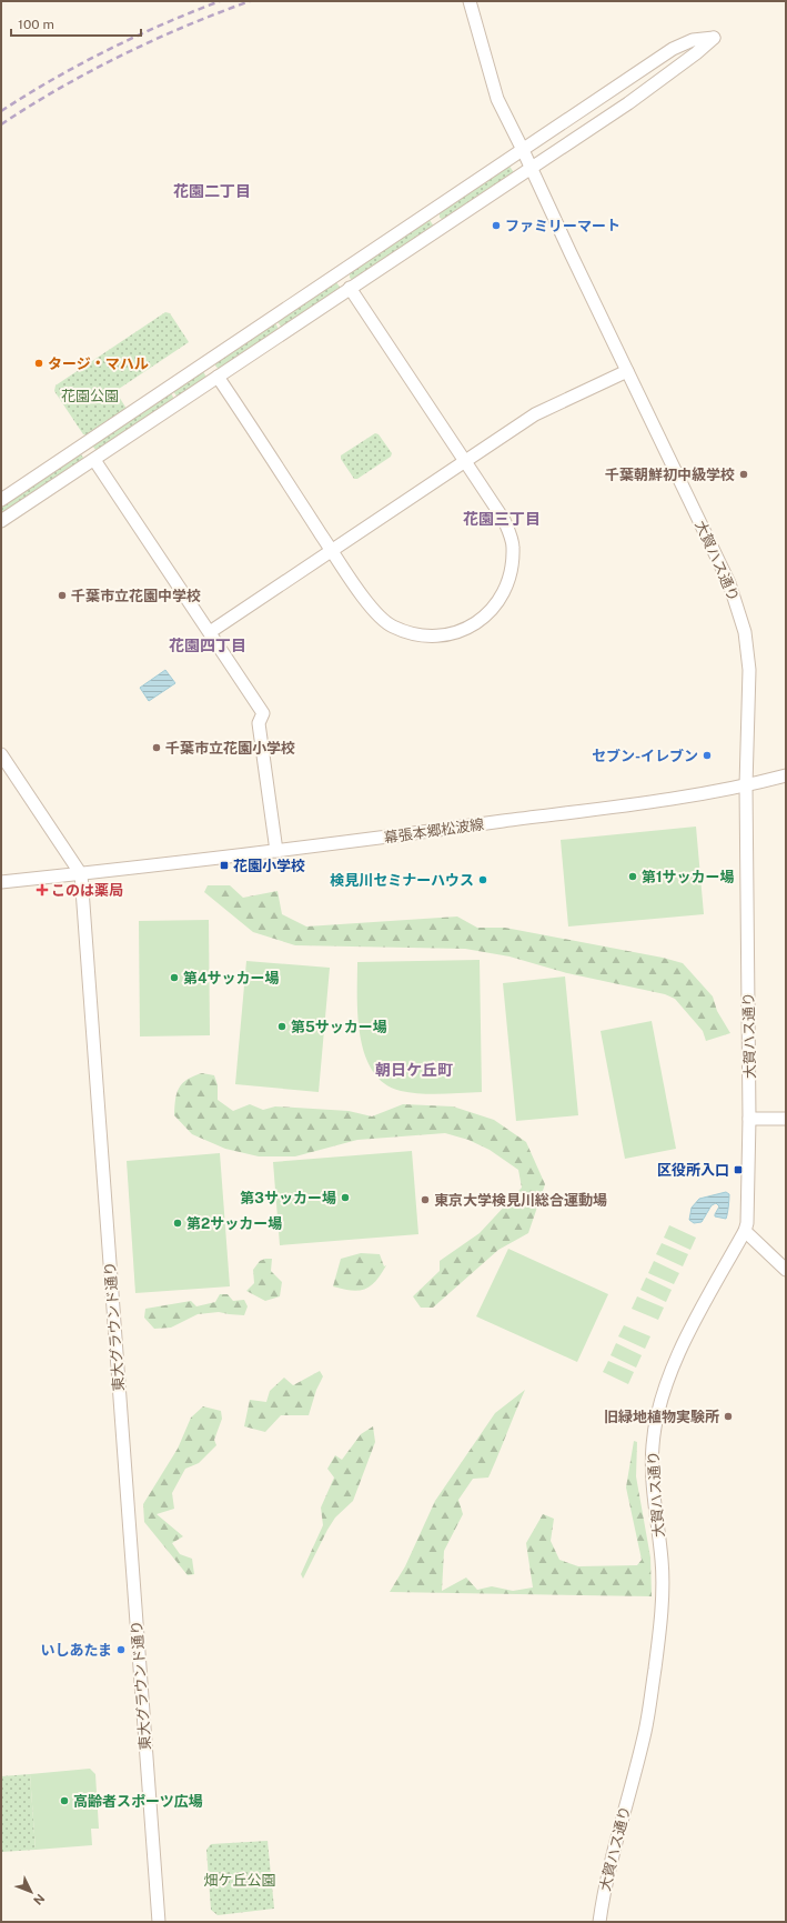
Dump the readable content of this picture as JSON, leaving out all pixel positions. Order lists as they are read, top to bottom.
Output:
{
  "streets": {
    "street": ["大賀ハス通り", "幕張本郷松波線", "東大グラウンド通り"]
  },
  "crossings": [
    ["大賀ハス通り", "幕張本郷松波線"],
    ["幕張本郷松波線", "東大グラウンド通り"]
  ],
  "districts": [
    "花園二丁目",
    "花園三丁目",
    "花園四丁目",
    "朝日ケ丘町"
  ],
  "parks": ["花園公園", "畑ケ丘公園"],
  "places": {
    "other": [
      "ファミリーマート",
      "タージ・マハル",
      "千葉朝鮮初中級学校",
      "千葉市立花園中学校",
      "千葉市立花園小学校",
      "セブン-イレブン",
      "第1サッカー場",
      "検見川セミナーハウス",
      "第4サッカー場",
      "第5サッカー場",
      "第3サッカー場",
      "東京大学検見川総合運動場",
      "第2サッカー場",
      "旧緑地植物実験所",
      "いしあたま",
      "高齢者スポーツ広場"
    ],
    "transit": ["花園小学校", "区役所入口"],
    "health": ["このは薬局"]
  },
  "scale_bar": "100 m",
  "north": "bottom right"
}
